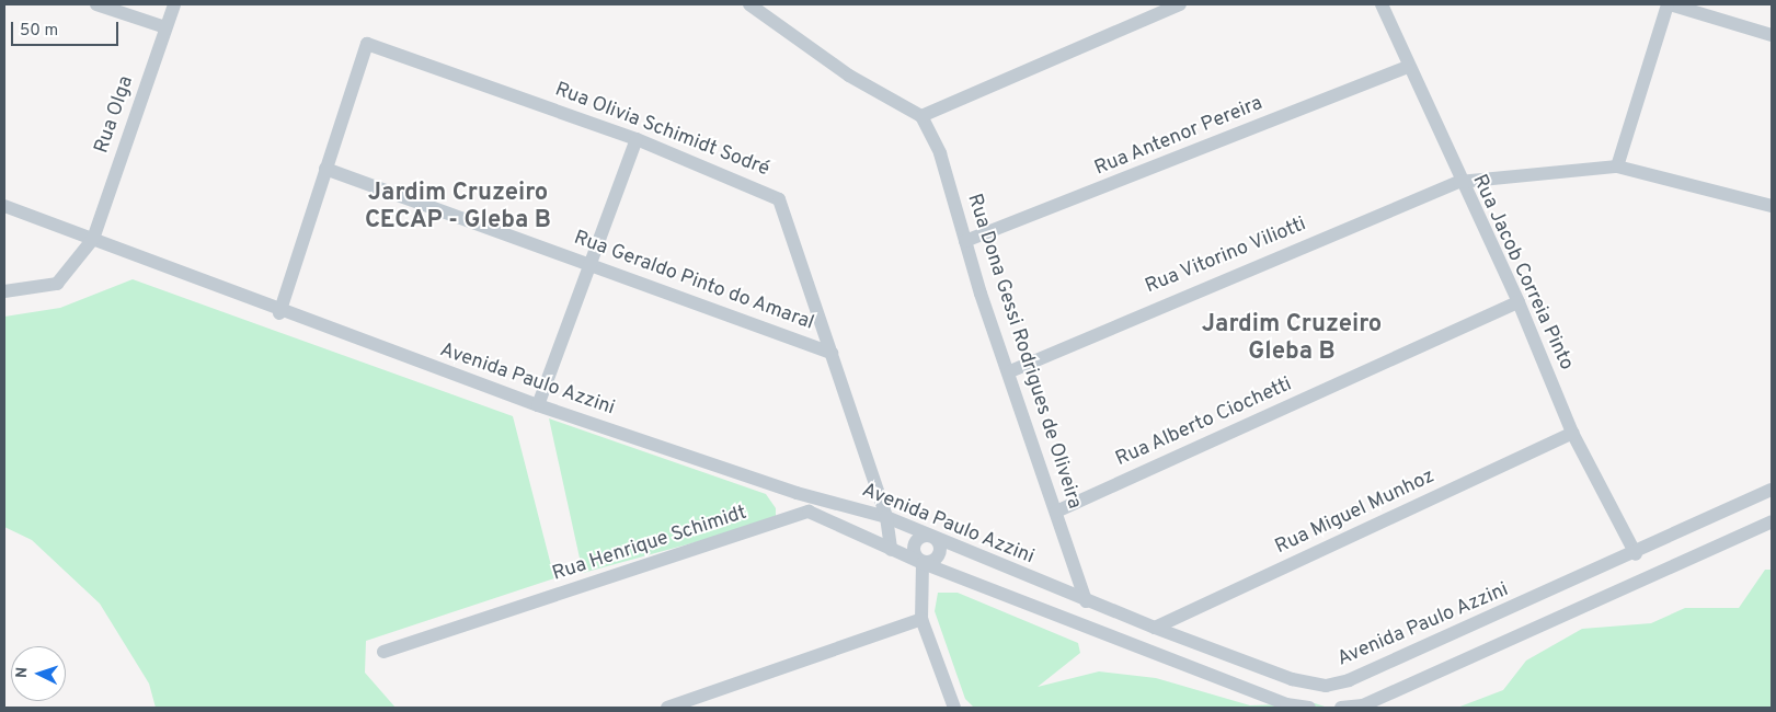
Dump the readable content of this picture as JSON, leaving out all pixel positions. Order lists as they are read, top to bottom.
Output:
{
  "streets": {
    "street": [
      "Rua Olga",
      "Rua Olivia Schimidt Sodré",
      "Rua Antenor Pereira",
      "Rua Vitorino Viliotti",
      "Rua Jacob Correia Pinto",
      "Rua Geraldo Pinto do Amaral",
      "Rua Dona Gessi Rodrigues de Oliveira",
      "Avenida Paulo Azzini",
      "Rua Alberto Ciochetti",
      "Rua Miguel Munhoz",
      "Rua Henrique Schimidt"
    ]
  },
  "crossings": [
    ["Rua Olga", "Avenida Paulo Azzini"],
    ["Rua Olivia Schimidt Sodré", "Rua Geraldo Pinto do Amaral"],
    ["Rua Olivia Schimidt Sodré", "Avenida Paulo Azzini"],
    ["Rua Antenor Pereira", "Rua Jacob Correia Pinto"],
    ["Rua Antenor Pereira", "Rua Dona Gessi Rodrigues de Oliveira"],
    ["Rua Vitorino Viliotti", "Rua Jacob Correia Pinto"],
    ["Rua Vitorino Viliotti", "Rua Dona Gessi Rodrigues de Oliveira"],
    ["Rua Jacob Correia Pinto", "Avenida Paulo Azzini"],
    ["Rua Jacob Correia Pinto", "Rua Alberto Ciochetti"],
    ["Rua Jacob Correia Pinto", "Rua Miguel Munhoz"],
    ["Rua Dona Gessi Rodrigues de Oliveira", "Avenida Paulo Azzini"],
    ["Rua Dona Gessi Rodrigues de Oliveira", "Rua Alberto Ciochetti"],
    ["Avenida Paulo Azzini", "Rua Miguel Munhoz"]
  ],
  "districts": ["Jardim Cruzeiro CECAP - Gleba B", "Jardim Cruzeiro Gleba B"],
  "scale_bar": "50 m",
  "north": "left"
}
